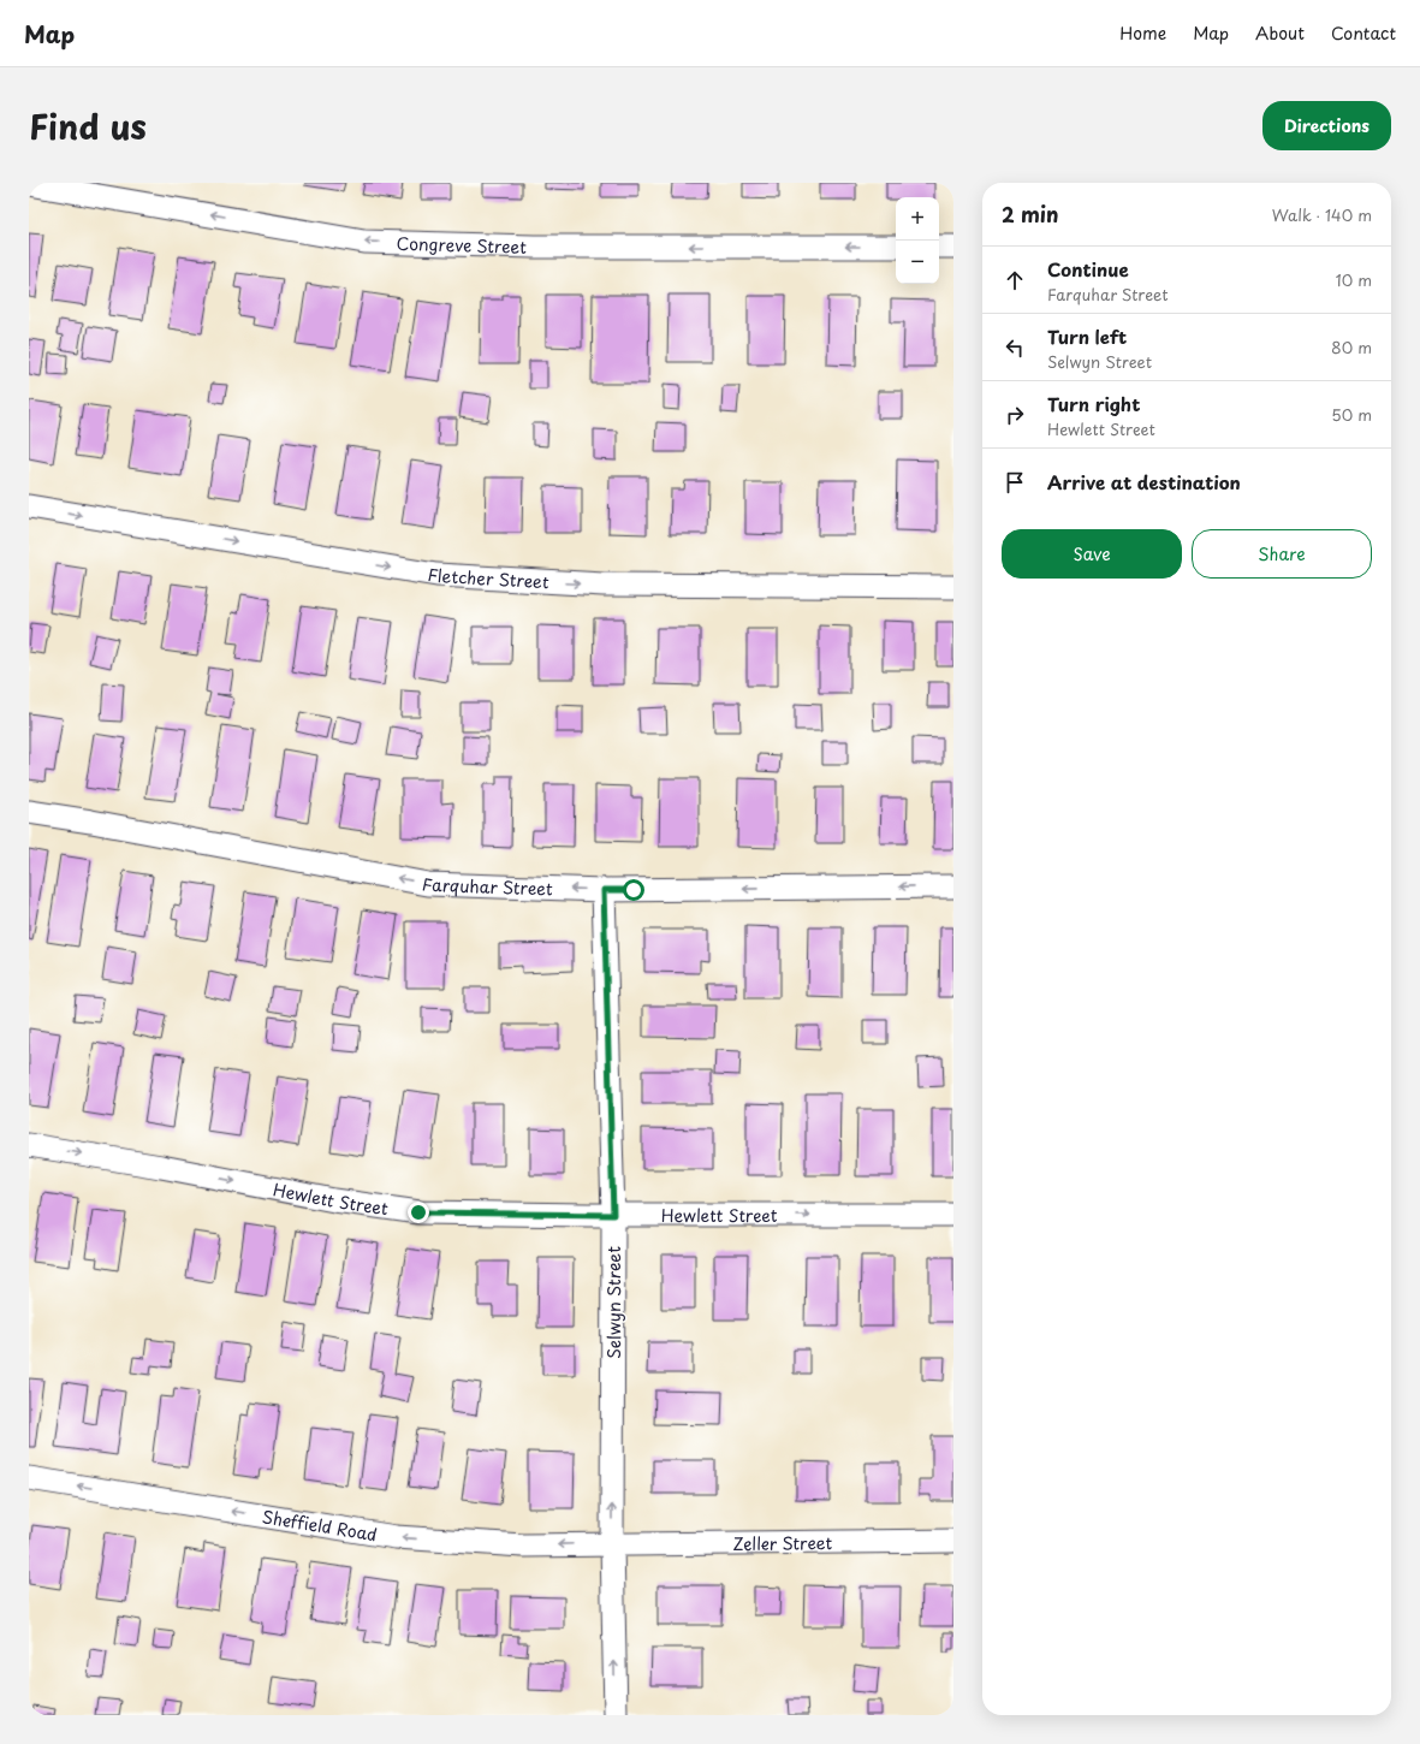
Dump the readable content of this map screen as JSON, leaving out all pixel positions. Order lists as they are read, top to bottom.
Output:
{
  "streets": {
    "street": [
      "Congreve Street",
      "Fletcher Street",
      "Farquhar Street",
      "Hewlett Street",
      "Selwyn Street",
      "Sheffield Road",
      "Zeller Street"
    ]
  },
  "crossings": [
    ["Farquhar Street", "Selwyn Street"],
    ["Hewlett Street", "Selwyn Street"],
    ["Selwyn Street", "Sheffield Road"],
    ["Selwyn Street", "Zeller Street"],
    ["Sheffield Road", "Zeller Street"]
  ],
  "one_way": [
    "Congreve Street",
    "Fletcher Street",
    "Farquhar Street",
    "Hewlett Street",
    "Selwyn Street",
    "Sheffield Road"
  ],
  "page": {
    "header": "Map",
    "nav": [
      "Home",
      "Map",
      "About",
      "Contact"
    ],
    "title": "Find us",
    "buttons": [
      "Directions",
      ["Save", "Share"]
    ],
    "heading": ["2 min", "Walk · 140 m"],
    "map_buttons": ["+", "−"],
    "list": [
      ["Continue", "Farquhar Street", "10 m"],
      ["Turn left", "Selwyn Street", "80 m"],
      ["Turn right", "Hewlett Street", "50 m"],
      "Arrive at destination"
    ]
  }
}
